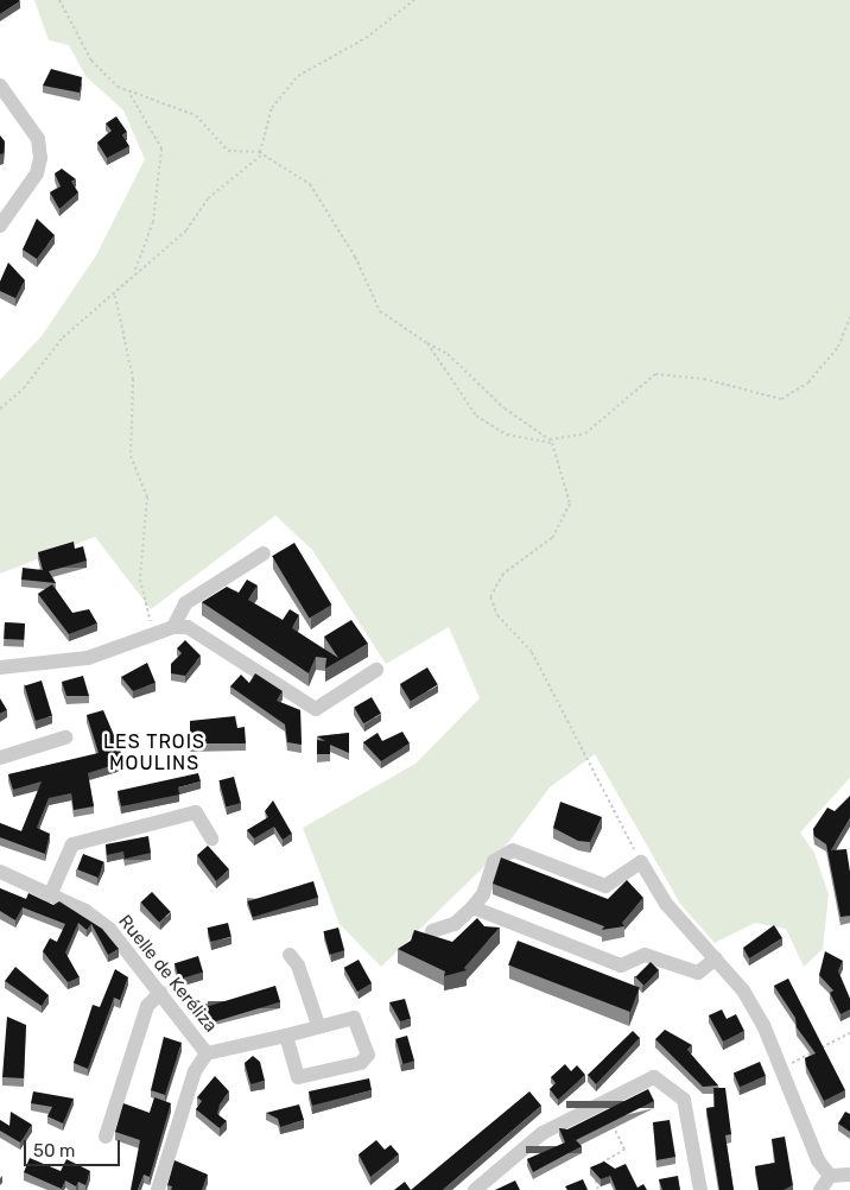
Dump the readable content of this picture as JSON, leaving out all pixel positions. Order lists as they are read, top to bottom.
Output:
{
  "streets": {
    "street": ["Ruelle de Keréliza"]
  },
  "districts": ["LES TROIS MOULINS"],
  "scale_bar": "50 m"
}
